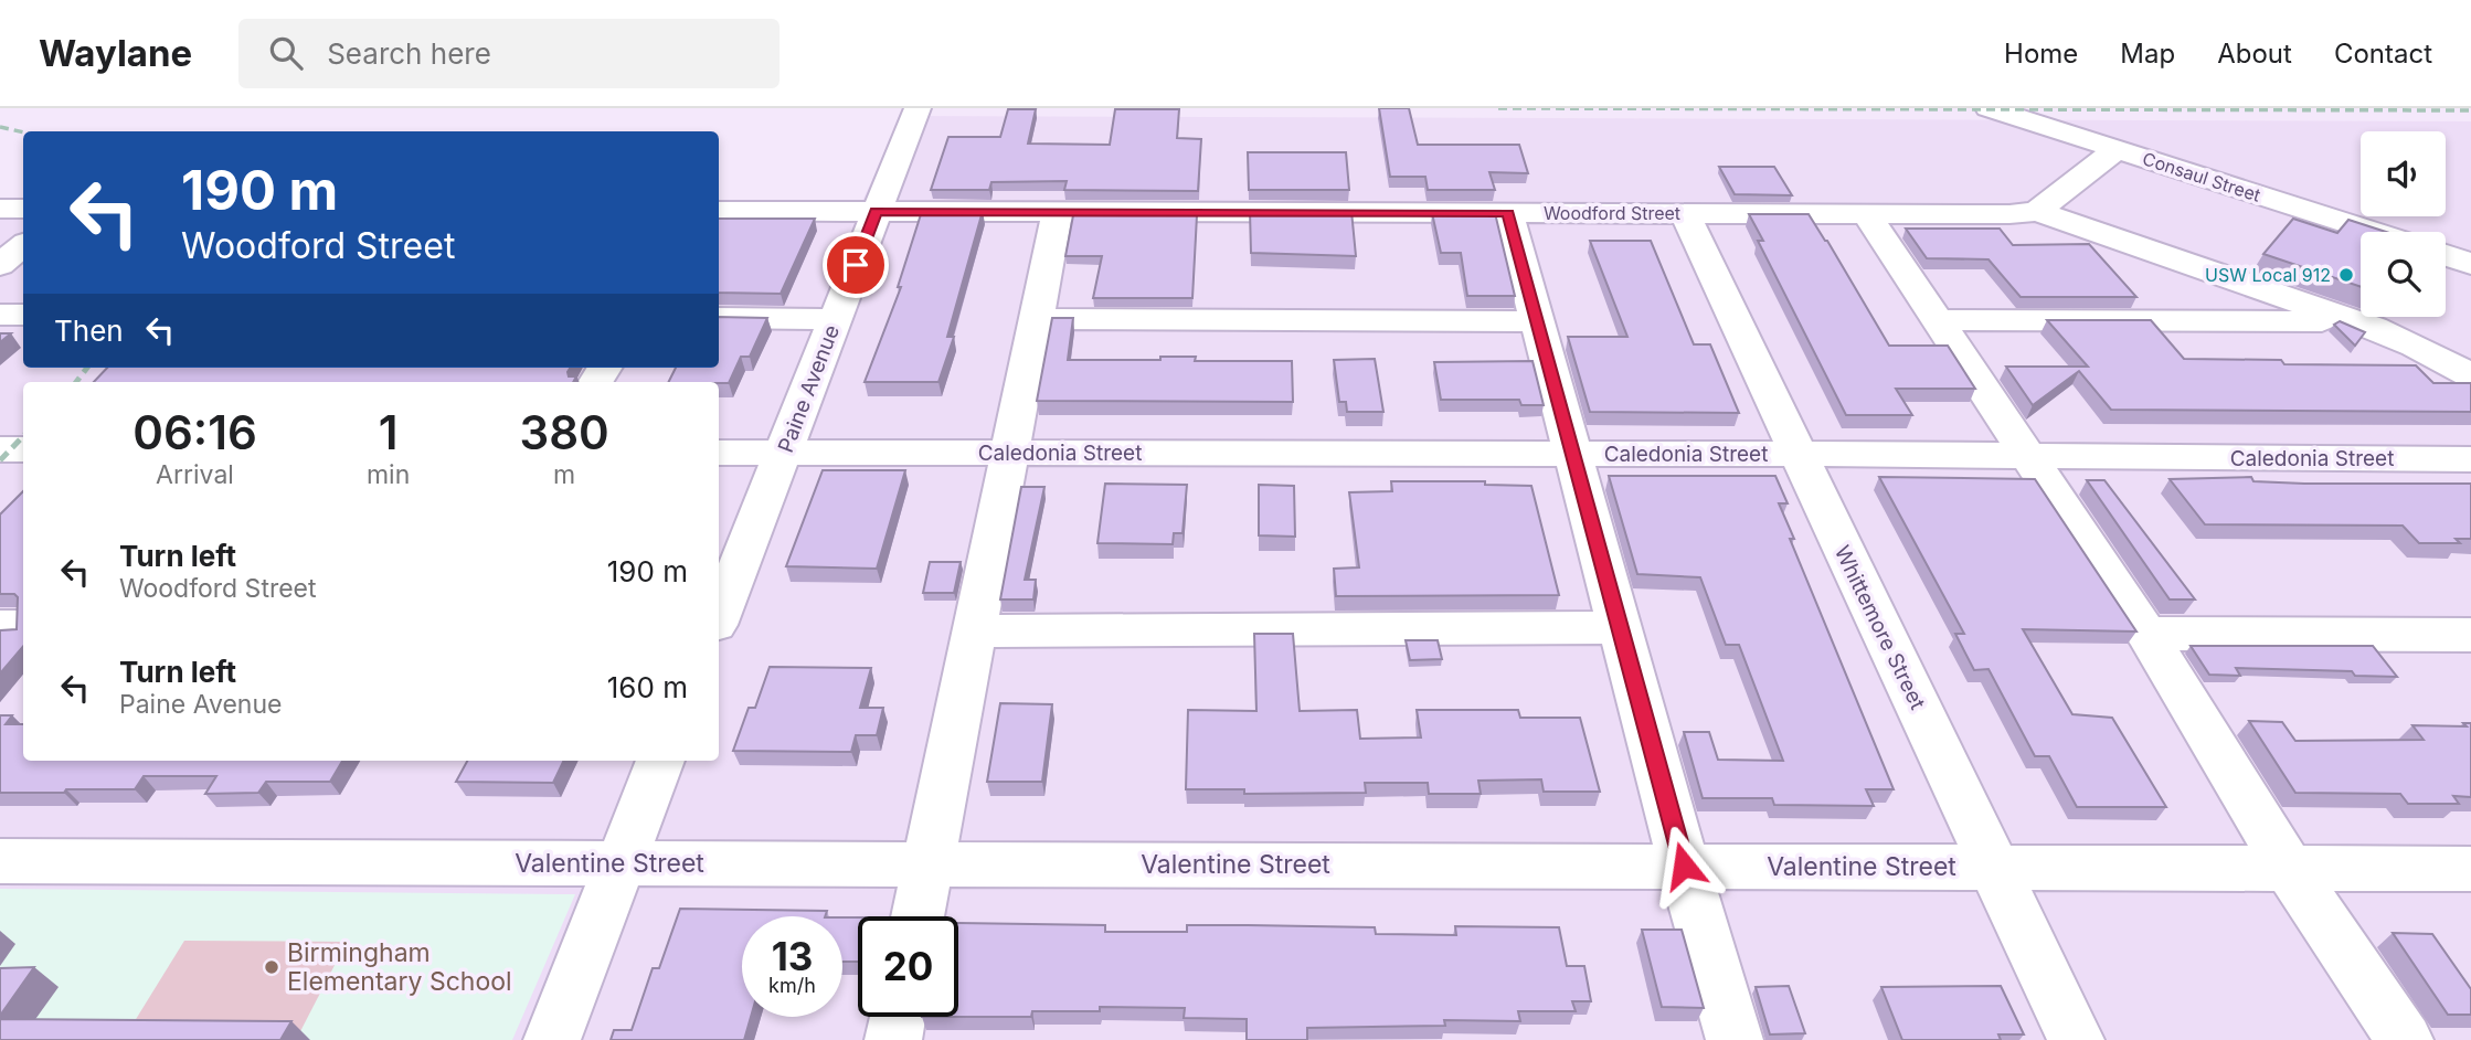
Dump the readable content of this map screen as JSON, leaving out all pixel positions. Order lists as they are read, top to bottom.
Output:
{
  "streets": {
    "street": [
      "Consaul Street",
      "Woodford Street",
      "Paine Avenue",
      "Caledonia Street",
      "Whittemore Street",
      "Valentine Street"
    ]
  },
  "crossings": [
    ["Woodford Street", "Paine Avenue"],
    ["Woodford Street", "Whittemore Street"],
    ["Paine Avenue", "Caledonia Street"],
    ["Caledonia Street", "Whittemore Street"],
    ["Whittemore Street", "Valentine Street"]
  ],
  "places": ["USW Local 912", "Birmingham Elementary School"],
  "page": {
    "header": "Waylane",
    "search": "Search here",
    "nav": [
      "Home",
      "Map",
      "About",
      "Contact"
    ],
    "turn": ["190 m", "Woodford Street"],
    "then": "Then",
    "eta": [
      "06:16",
      "Arrival",
      "1",
      "min",
      "380",
      "m"
    ],
    "list": [
      {
        "name": "Turn left",
        "note": "Woodford Street",
        "value": "190 m"
      },
      {
        "name": "Turn left",
        "note": "Paine Avenue",
        "value": "160 m"
      }
    ],
    "speed": "13 km/h",
    "limit": "20"
  }
}
